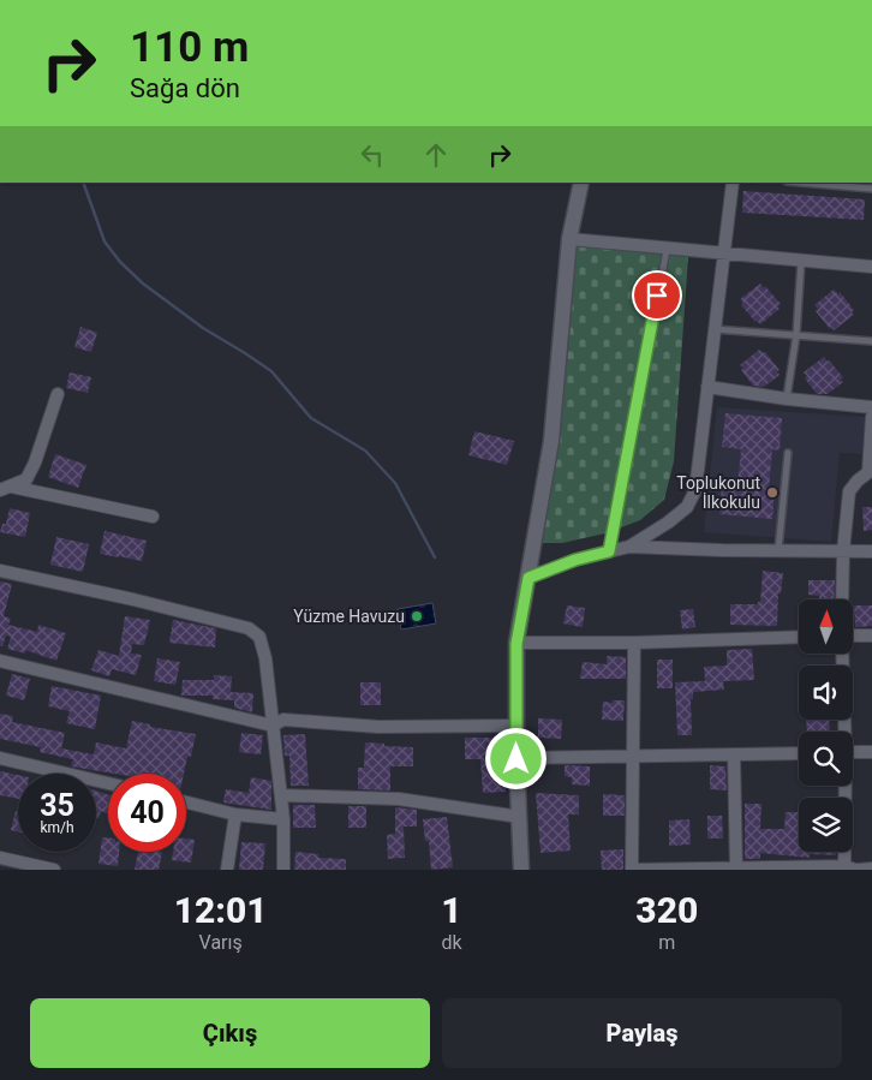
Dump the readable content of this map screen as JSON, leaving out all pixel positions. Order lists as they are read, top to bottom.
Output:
{
  "places": ["Toplukonut İlkokulu", "Yüzme Havuzu"],
  "north": "top",
  "page": {
    "turn": ["110 m", "Sağa dön"],
    "speed": "35 km/h",
    "limit": "40",
    "eta": [
      "12:01",
      "Varış",
      "1",
      "dk",
      "320",
      "m"
    ],
    "buttons": ["Çıkış", "Paylaş"]
  }
}
